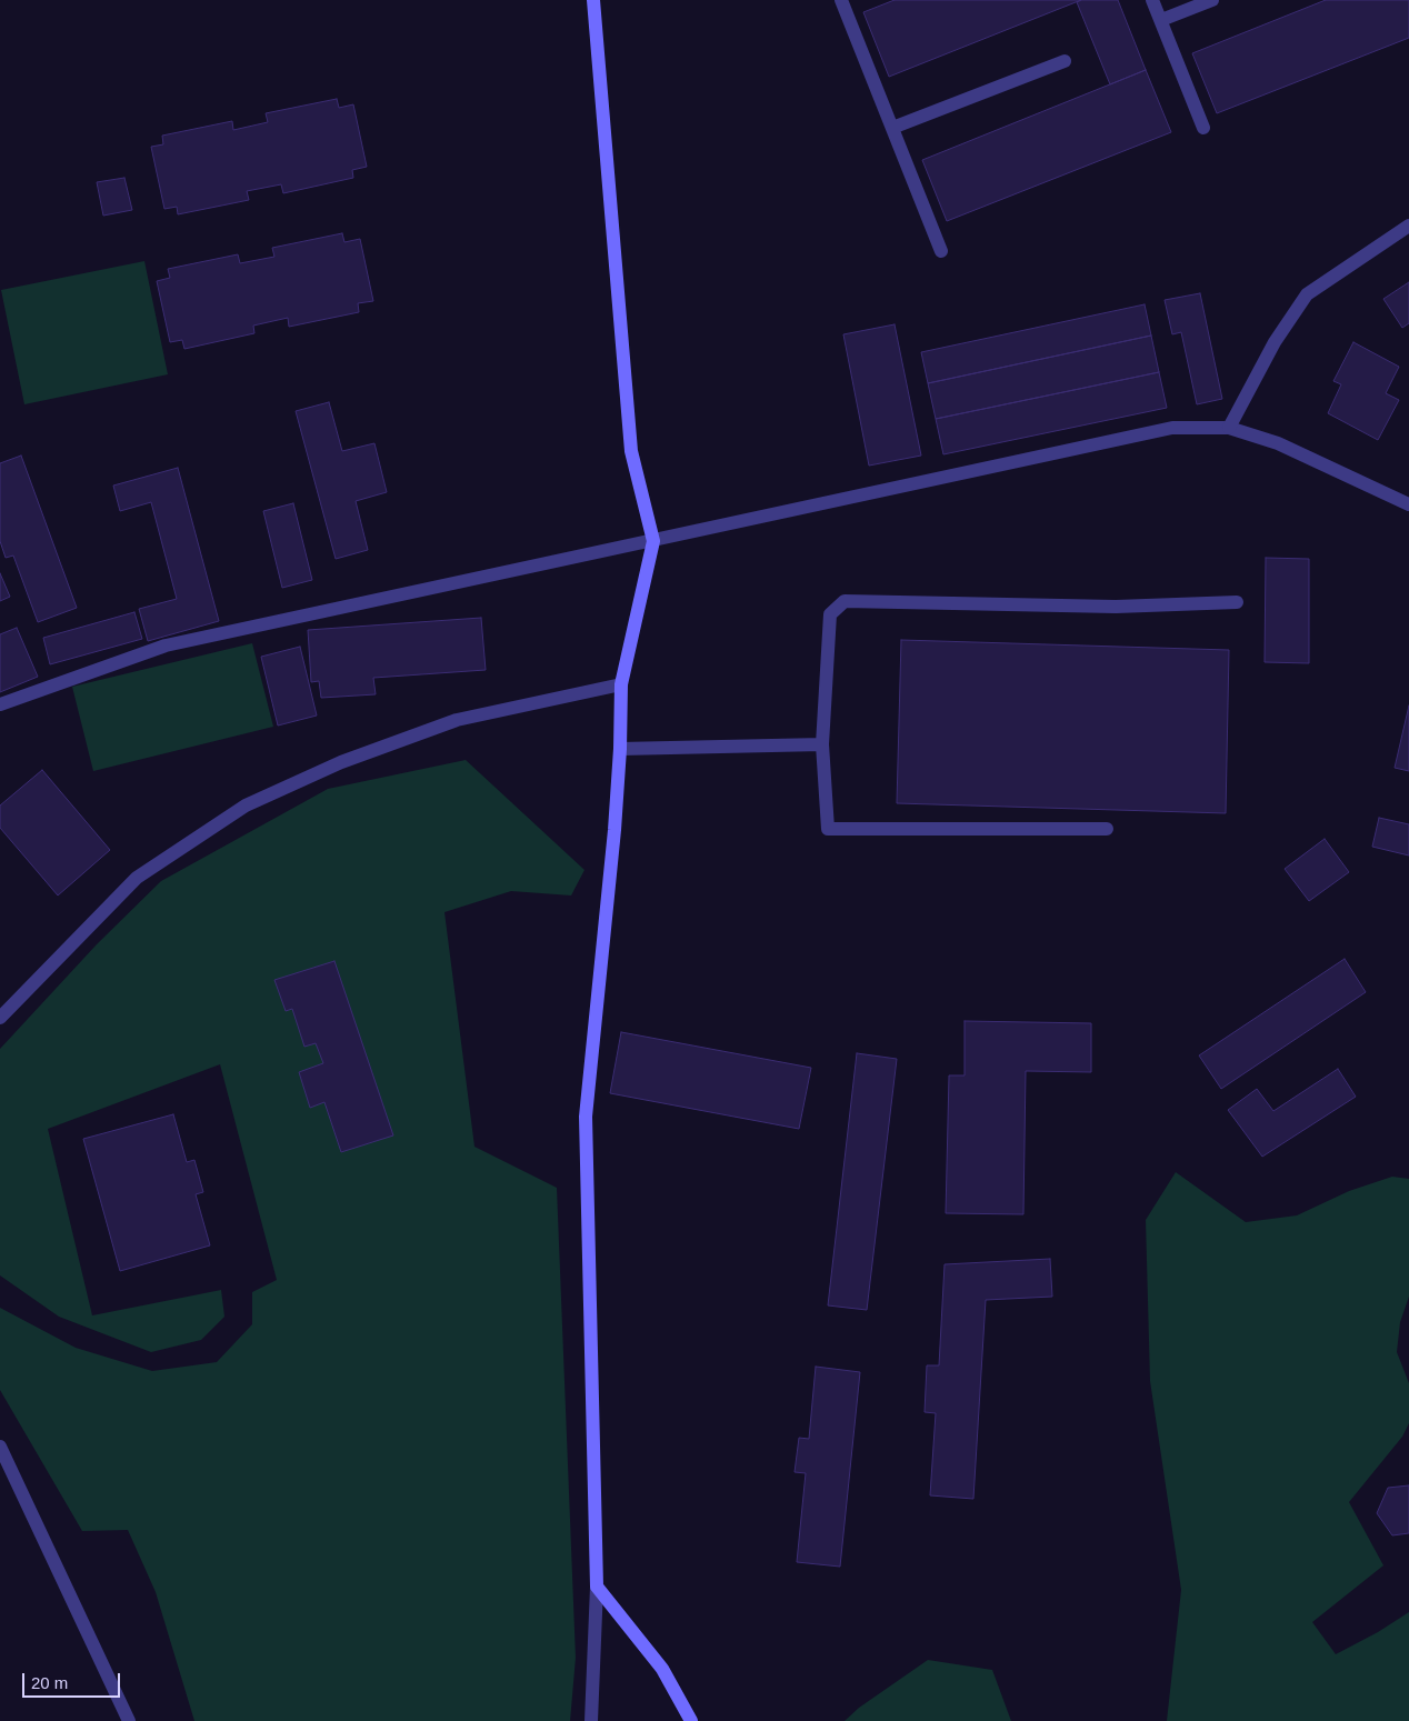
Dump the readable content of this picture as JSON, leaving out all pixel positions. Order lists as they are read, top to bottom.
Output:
{
  "scale_bar": "20 m"
}
